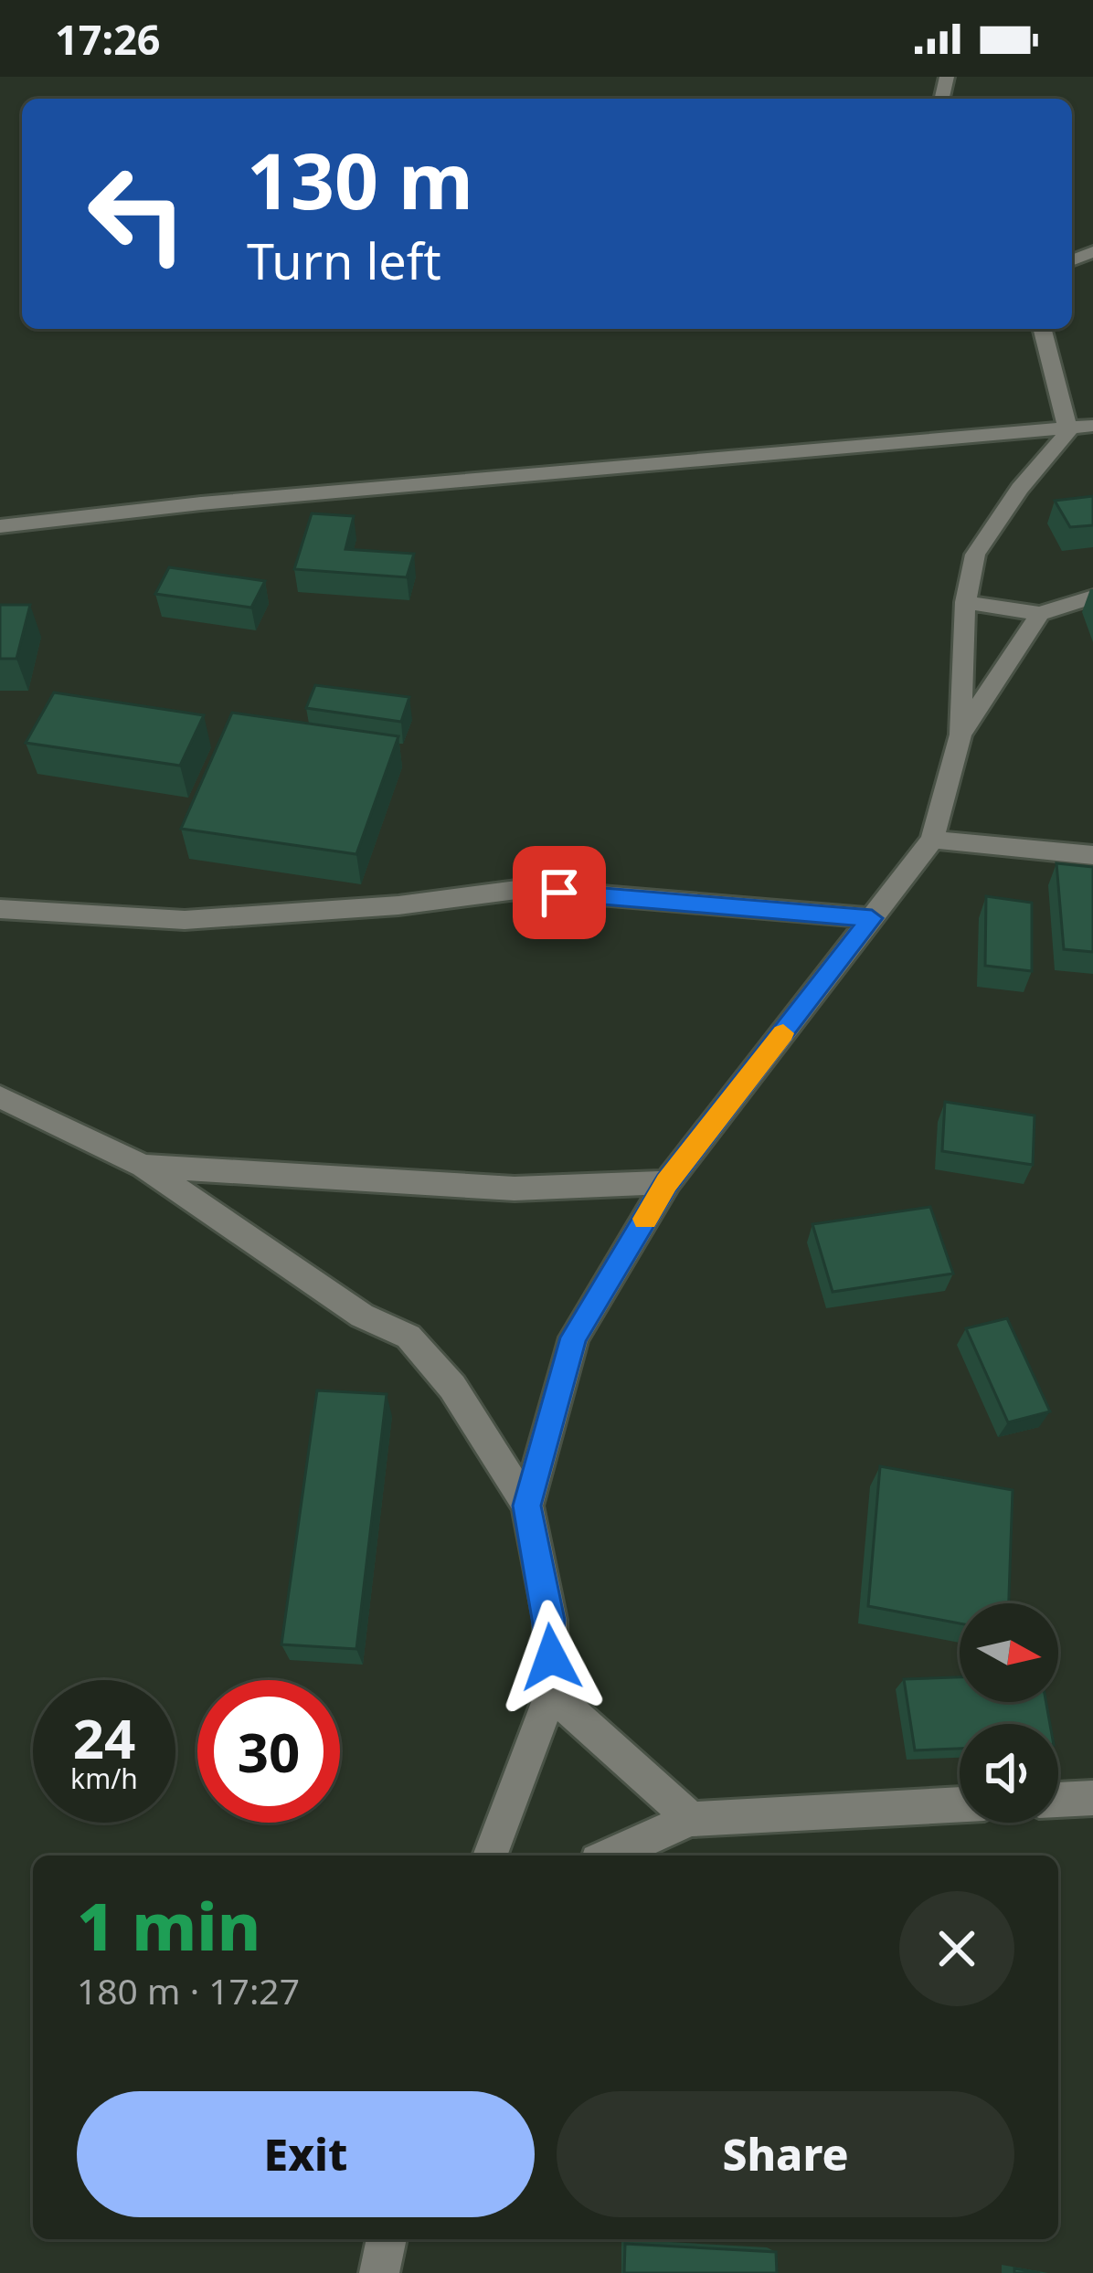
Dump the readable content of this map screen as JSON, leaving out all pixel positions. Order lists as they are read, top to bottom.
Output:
{
  "north": "right",
  "page": {
    "status": "17:26",
    "turn": ["130 m", "Turn left"],
    "speed": "24 km/h",
    "limit": "30",
    "heading": ["1 min", "180 m · 17:27"],
    "buttons": ["Exit", "Share"]
  }
}
